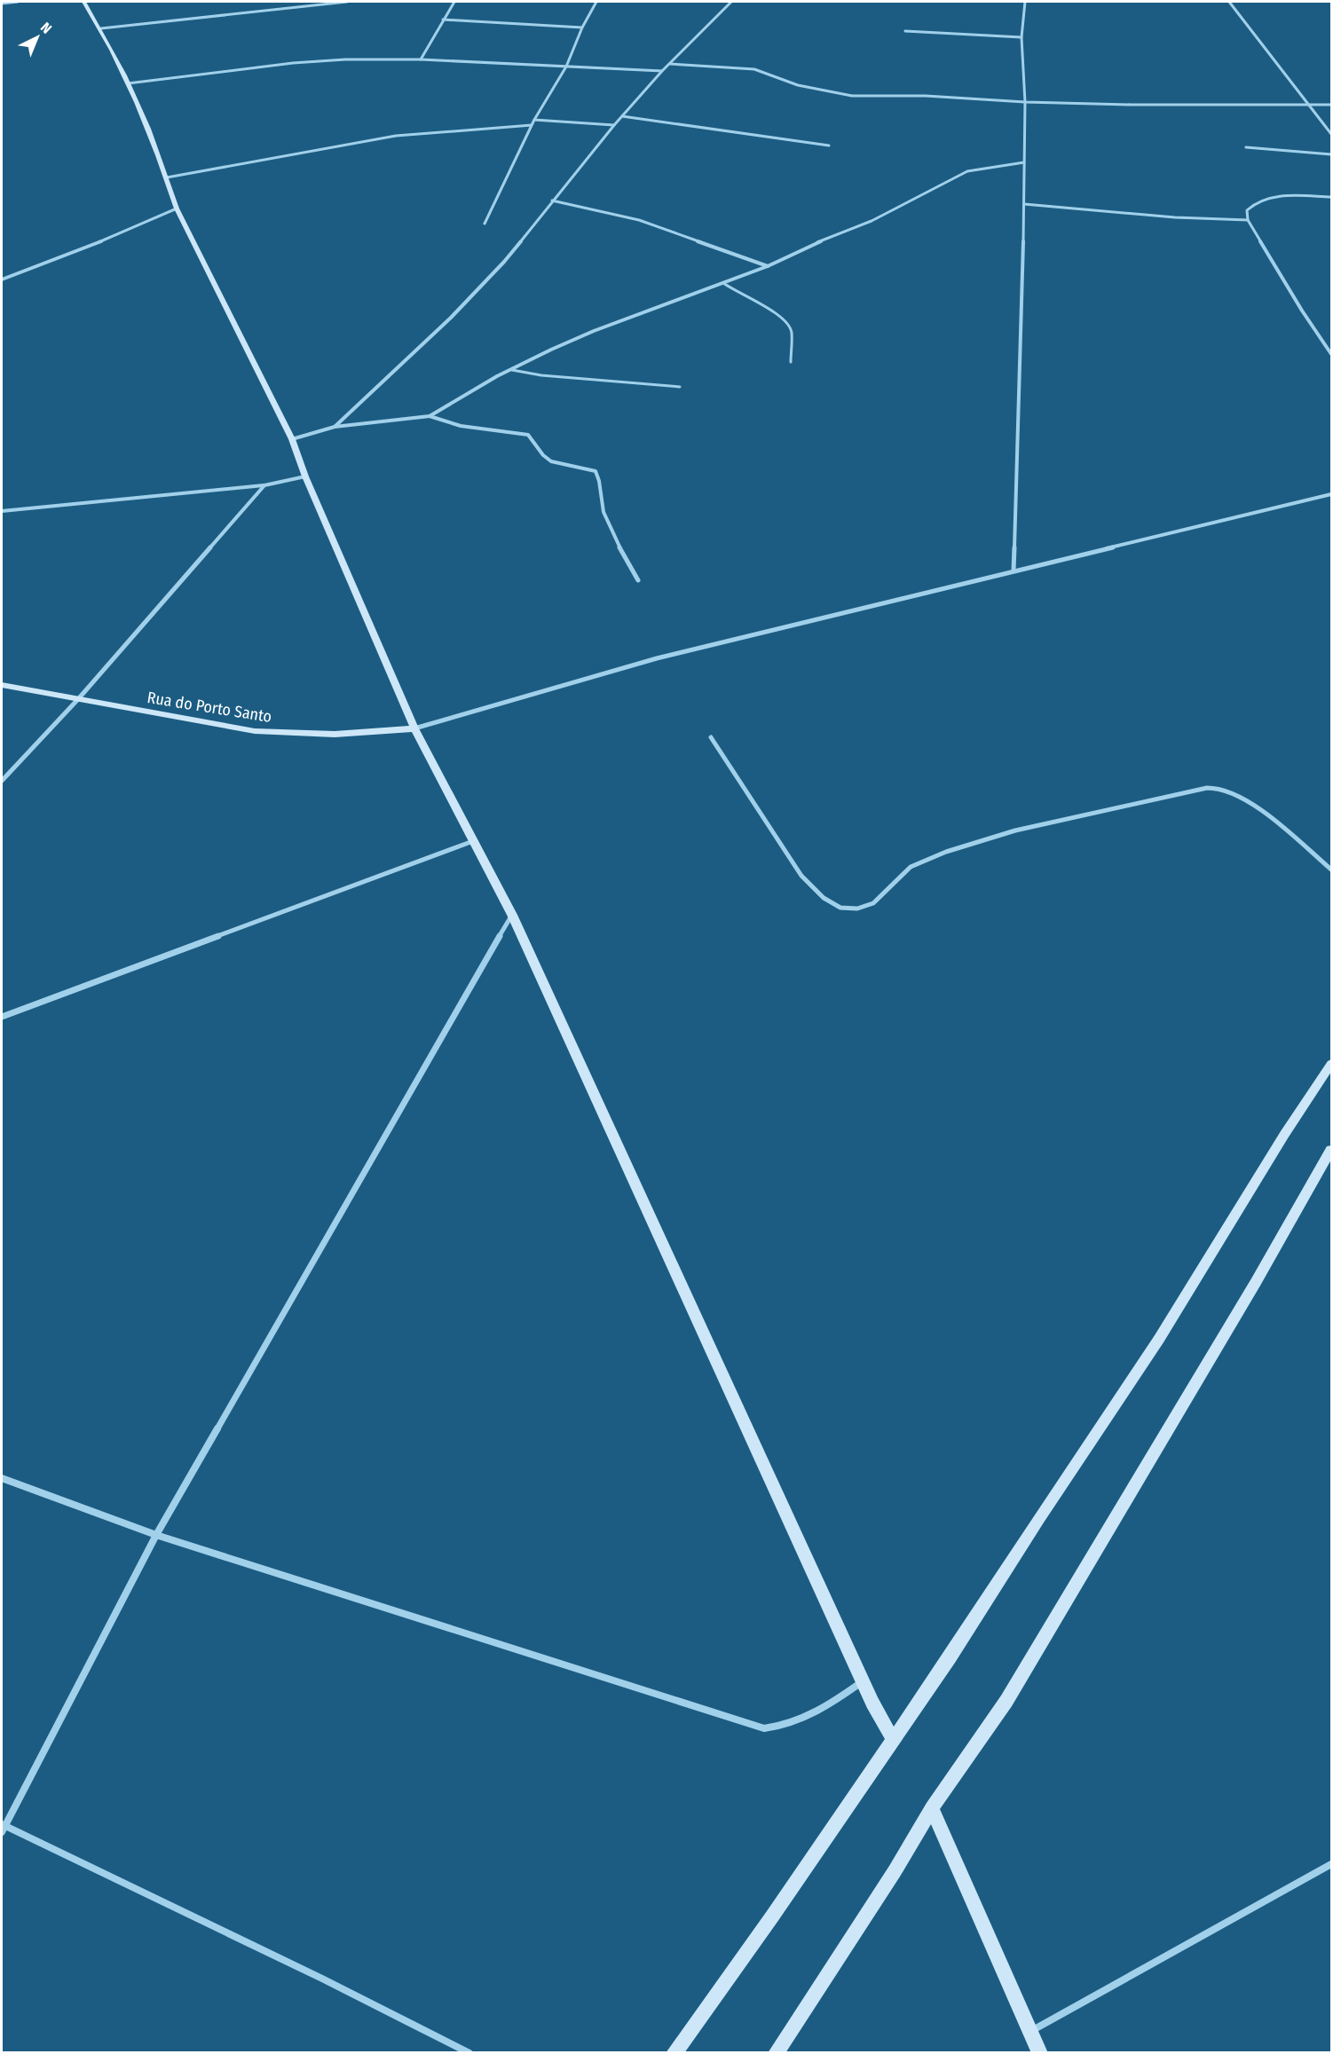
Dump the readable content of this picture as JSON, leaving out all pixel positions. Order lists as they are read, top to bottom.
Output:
{
  "streets": {
    "street": ["Rua do Porto Santo"]
  },
  "north": "top right"
}
